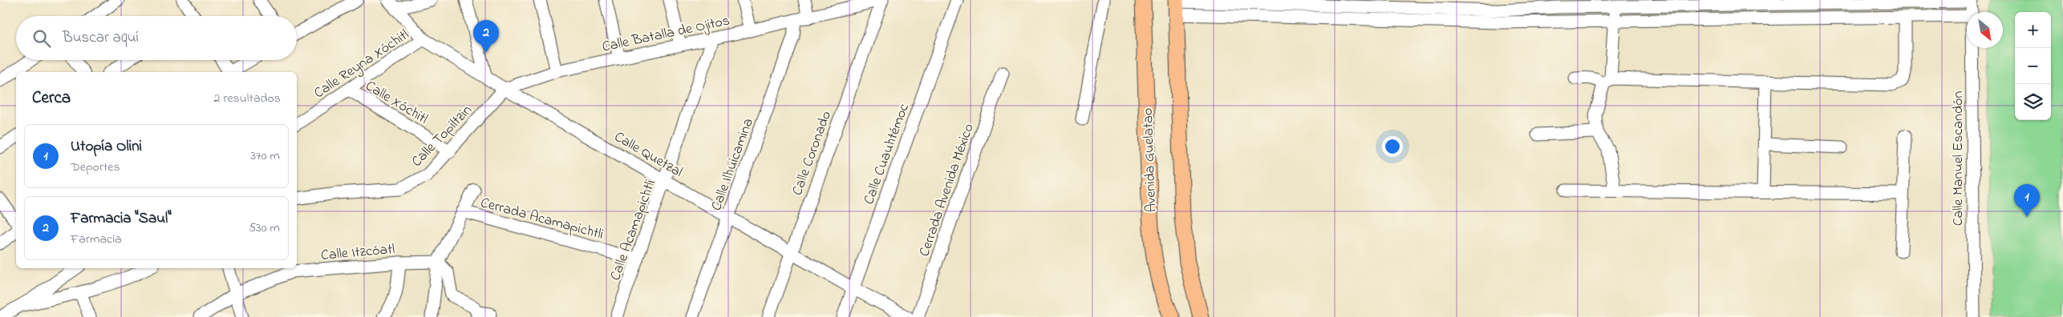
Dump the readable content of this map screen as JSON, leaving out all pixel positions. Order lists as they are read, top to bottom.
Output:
{
  "streets": {
    "main road": ["Avenida Guelatao"],
    "street": [
      "Calle Batalla de Ojitos",
      "Calle Reyna Xóchitl",
      "Calle Xóchitl",
      "Calle Topiltzin",
      "Calle Coronado",
      "Calle Quetzal",
      "Calle Cuauhtémoc",
      "Calle Manuel Escandón",
      "Calle Ilhuicamina",
      "Cerrada Avenida México",
      "Cerrada Acamapichtli",
      "Calle Acamapichtli",
      "Calle Itzcóatl"
    ]
  },
  "crossings": [
    ["Calle Batalla de Ojitos", "Calle Topiltzin"],
    ["Calle Batalla de Ojitos", "Calle Coronado"],
    ["Calle Batalla de Ojitos", "Calle Quetzal"],
    ["Calle Batalla de Ojitos", "Calle Ilhuicamina"],
    ["Calle Batalla de Ojitos", "Calle Acamapichtli"],
    ["Calle Reyna Xóchitl", "Calle Xóchitl"],
    ["Calle Reyna Xóchitl", "Calle Quetzal"],
    ["Calle Xóchitl", "Calle Topiltzin"],
    ["Calle Topiltzin", "Calle Quetzal"],
    ["Calle Coronado", "Calle Quetzal"],
    ["Calle Quetzal", "Calle Cuauhtémoc"],
    ["Calle Quetzal", "Calle Ilhuicamina"],
    ["Calle Quetzal", "Calle Acamapichtli"],
    ["Cerrada Acamapichtli", "Calle Acamapichtli"]
  ],
  "north": "bottom right",
  "page": {
    "map_buttons": ["+", "−"],
    "search": "Buscar aquí",
    "pins": ["2", "1"],
    "heading": ["Cerca", "2 resultados"],
    "list": [
      {
        "mark": "1",
        "name": "Utopía Olini",
        "note": "Deportes",
        "value": "370 m"
      },
      {
        "mark": "2",
        "name": "Farmacia \"Saul\"",
        "note": "Farmacia",
        "value": "530 m"
      }
    ]
  }
}
